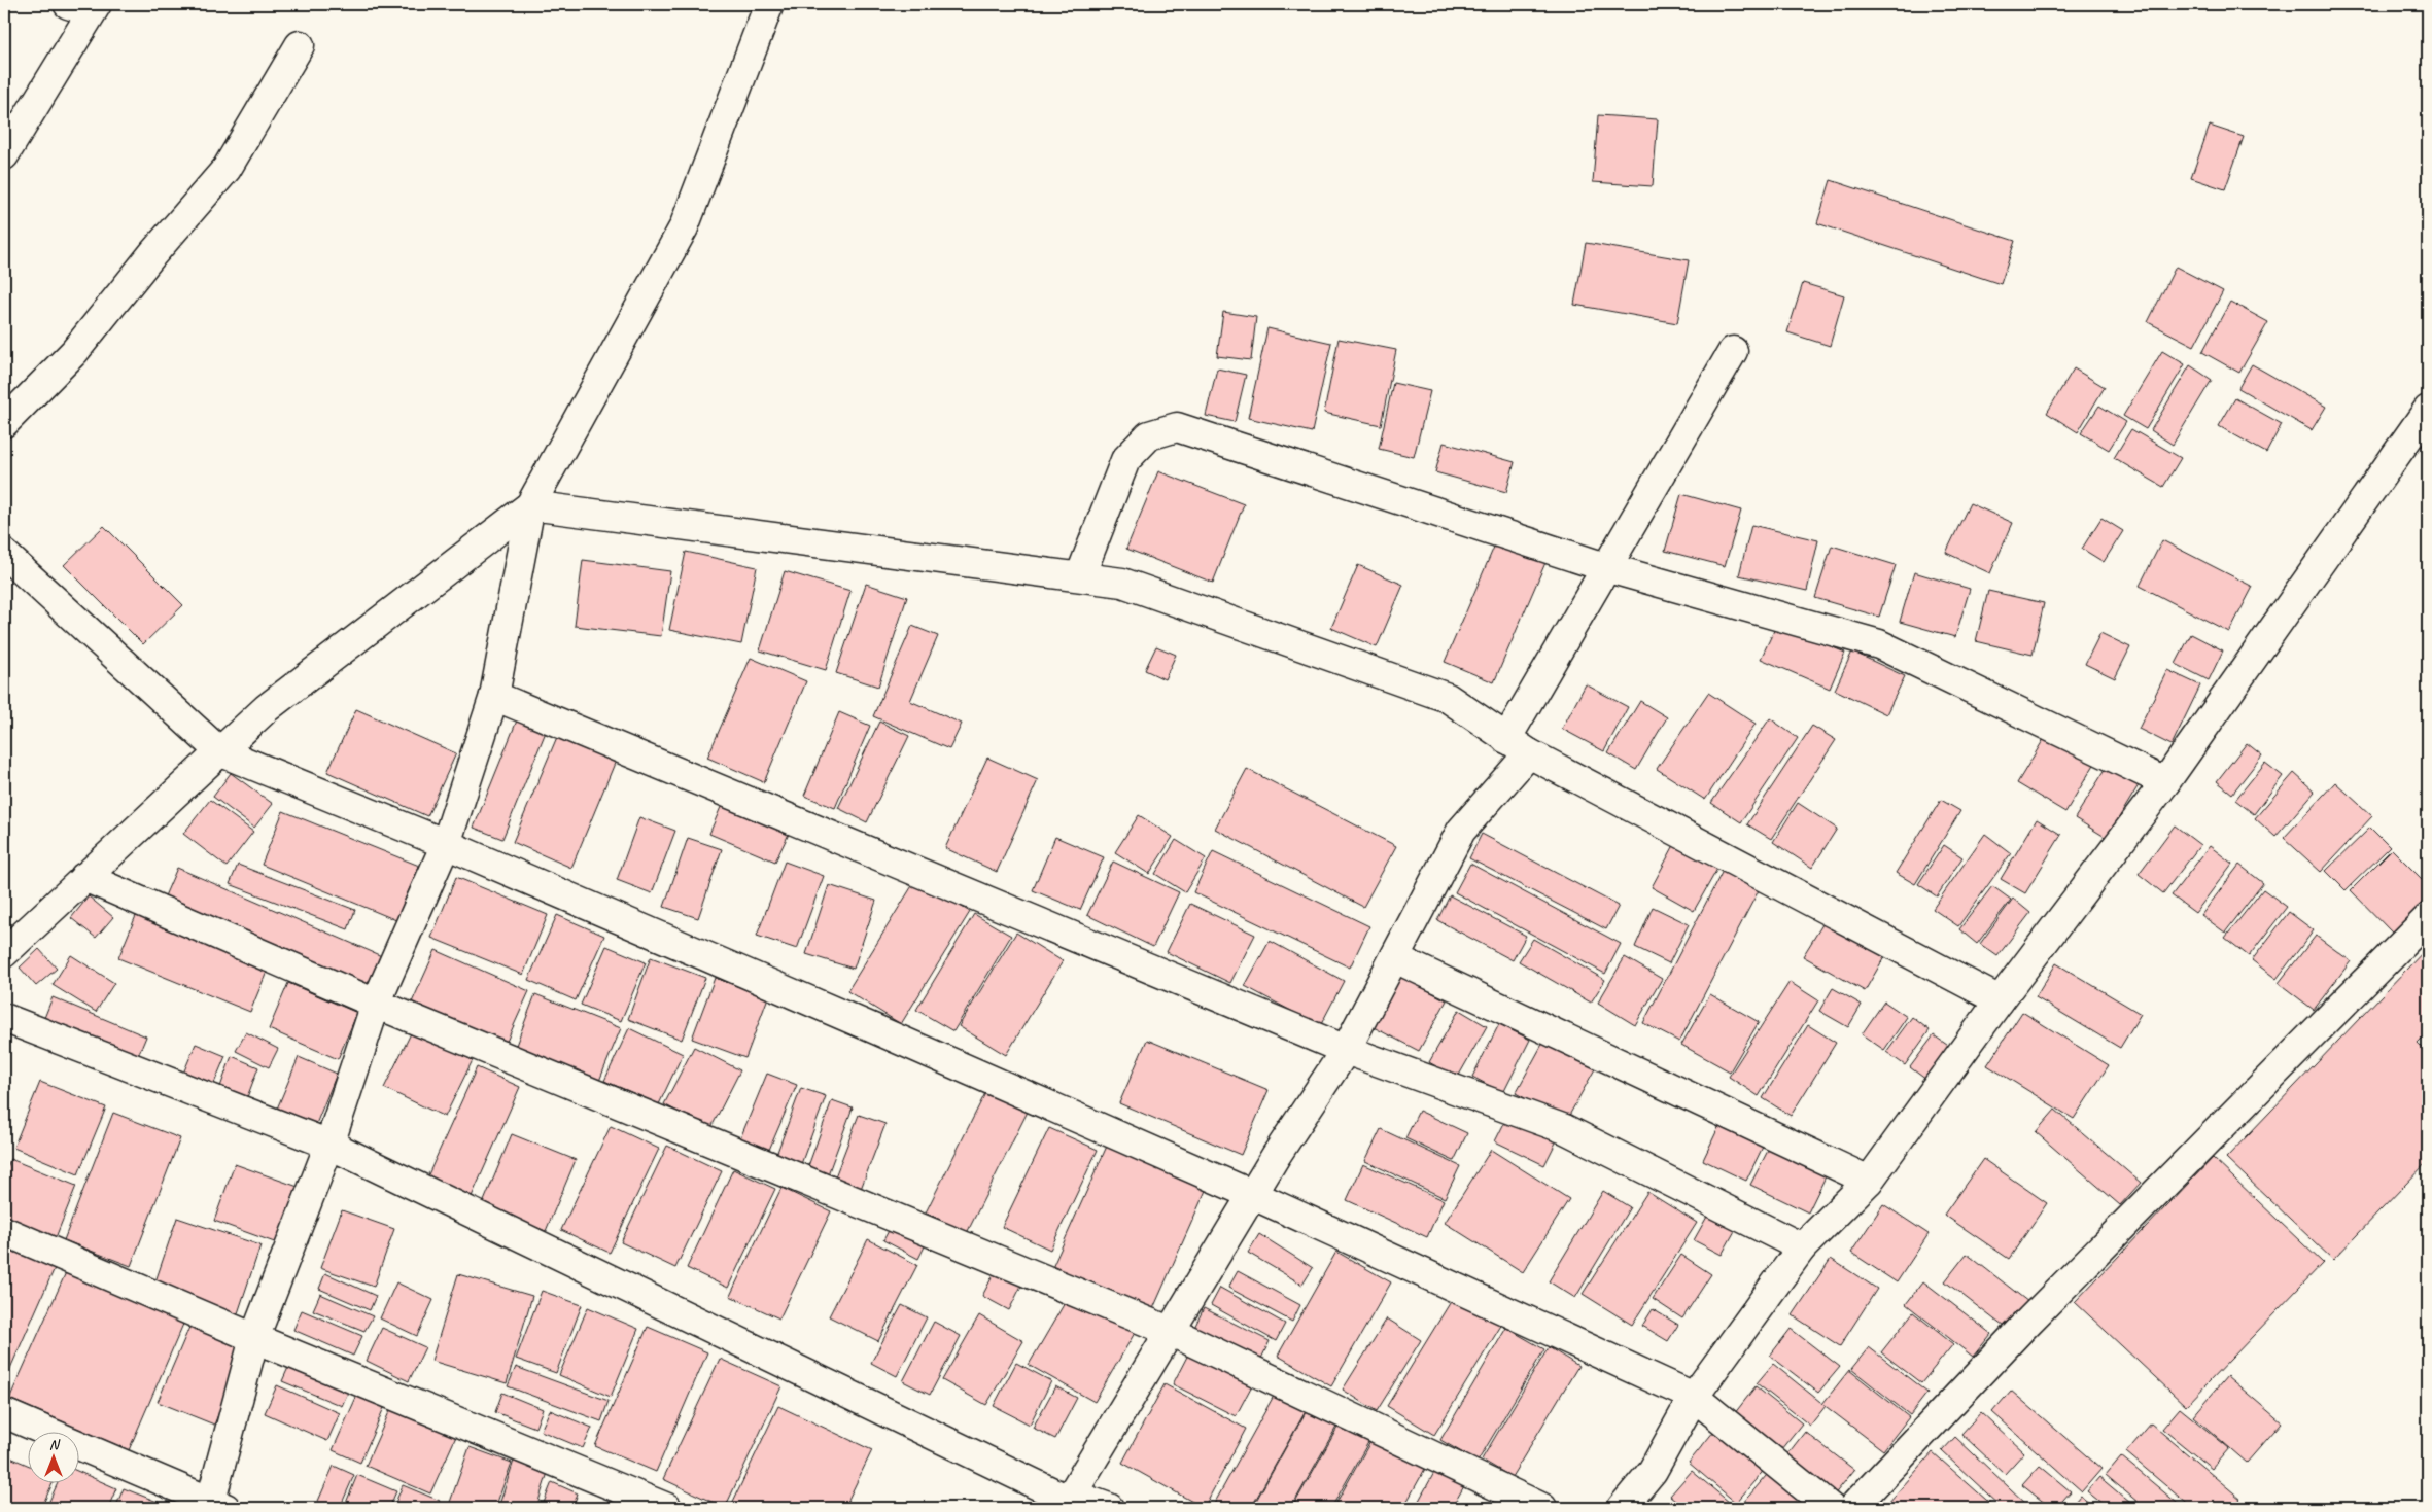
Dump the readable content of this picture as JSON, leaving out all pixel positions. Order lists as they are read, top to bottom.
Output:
{
  "north": "top"
}
